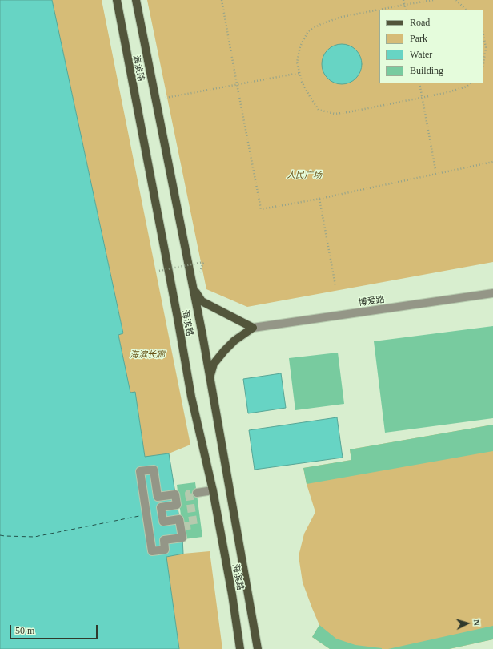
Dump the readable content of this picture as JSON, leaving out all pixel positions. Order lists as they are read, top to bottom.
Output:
{
  "streets": {
    "main road": ["海滨路"],
    "street": ["博爱路"]
  },
  "parks": ["人民广场", "海滨长廊"],
  "legend": [
    "Road",
    "Park",
    "Water",
    "Building"
  ],
  "scale_bar": "50 m",
  "north": "right"
}
